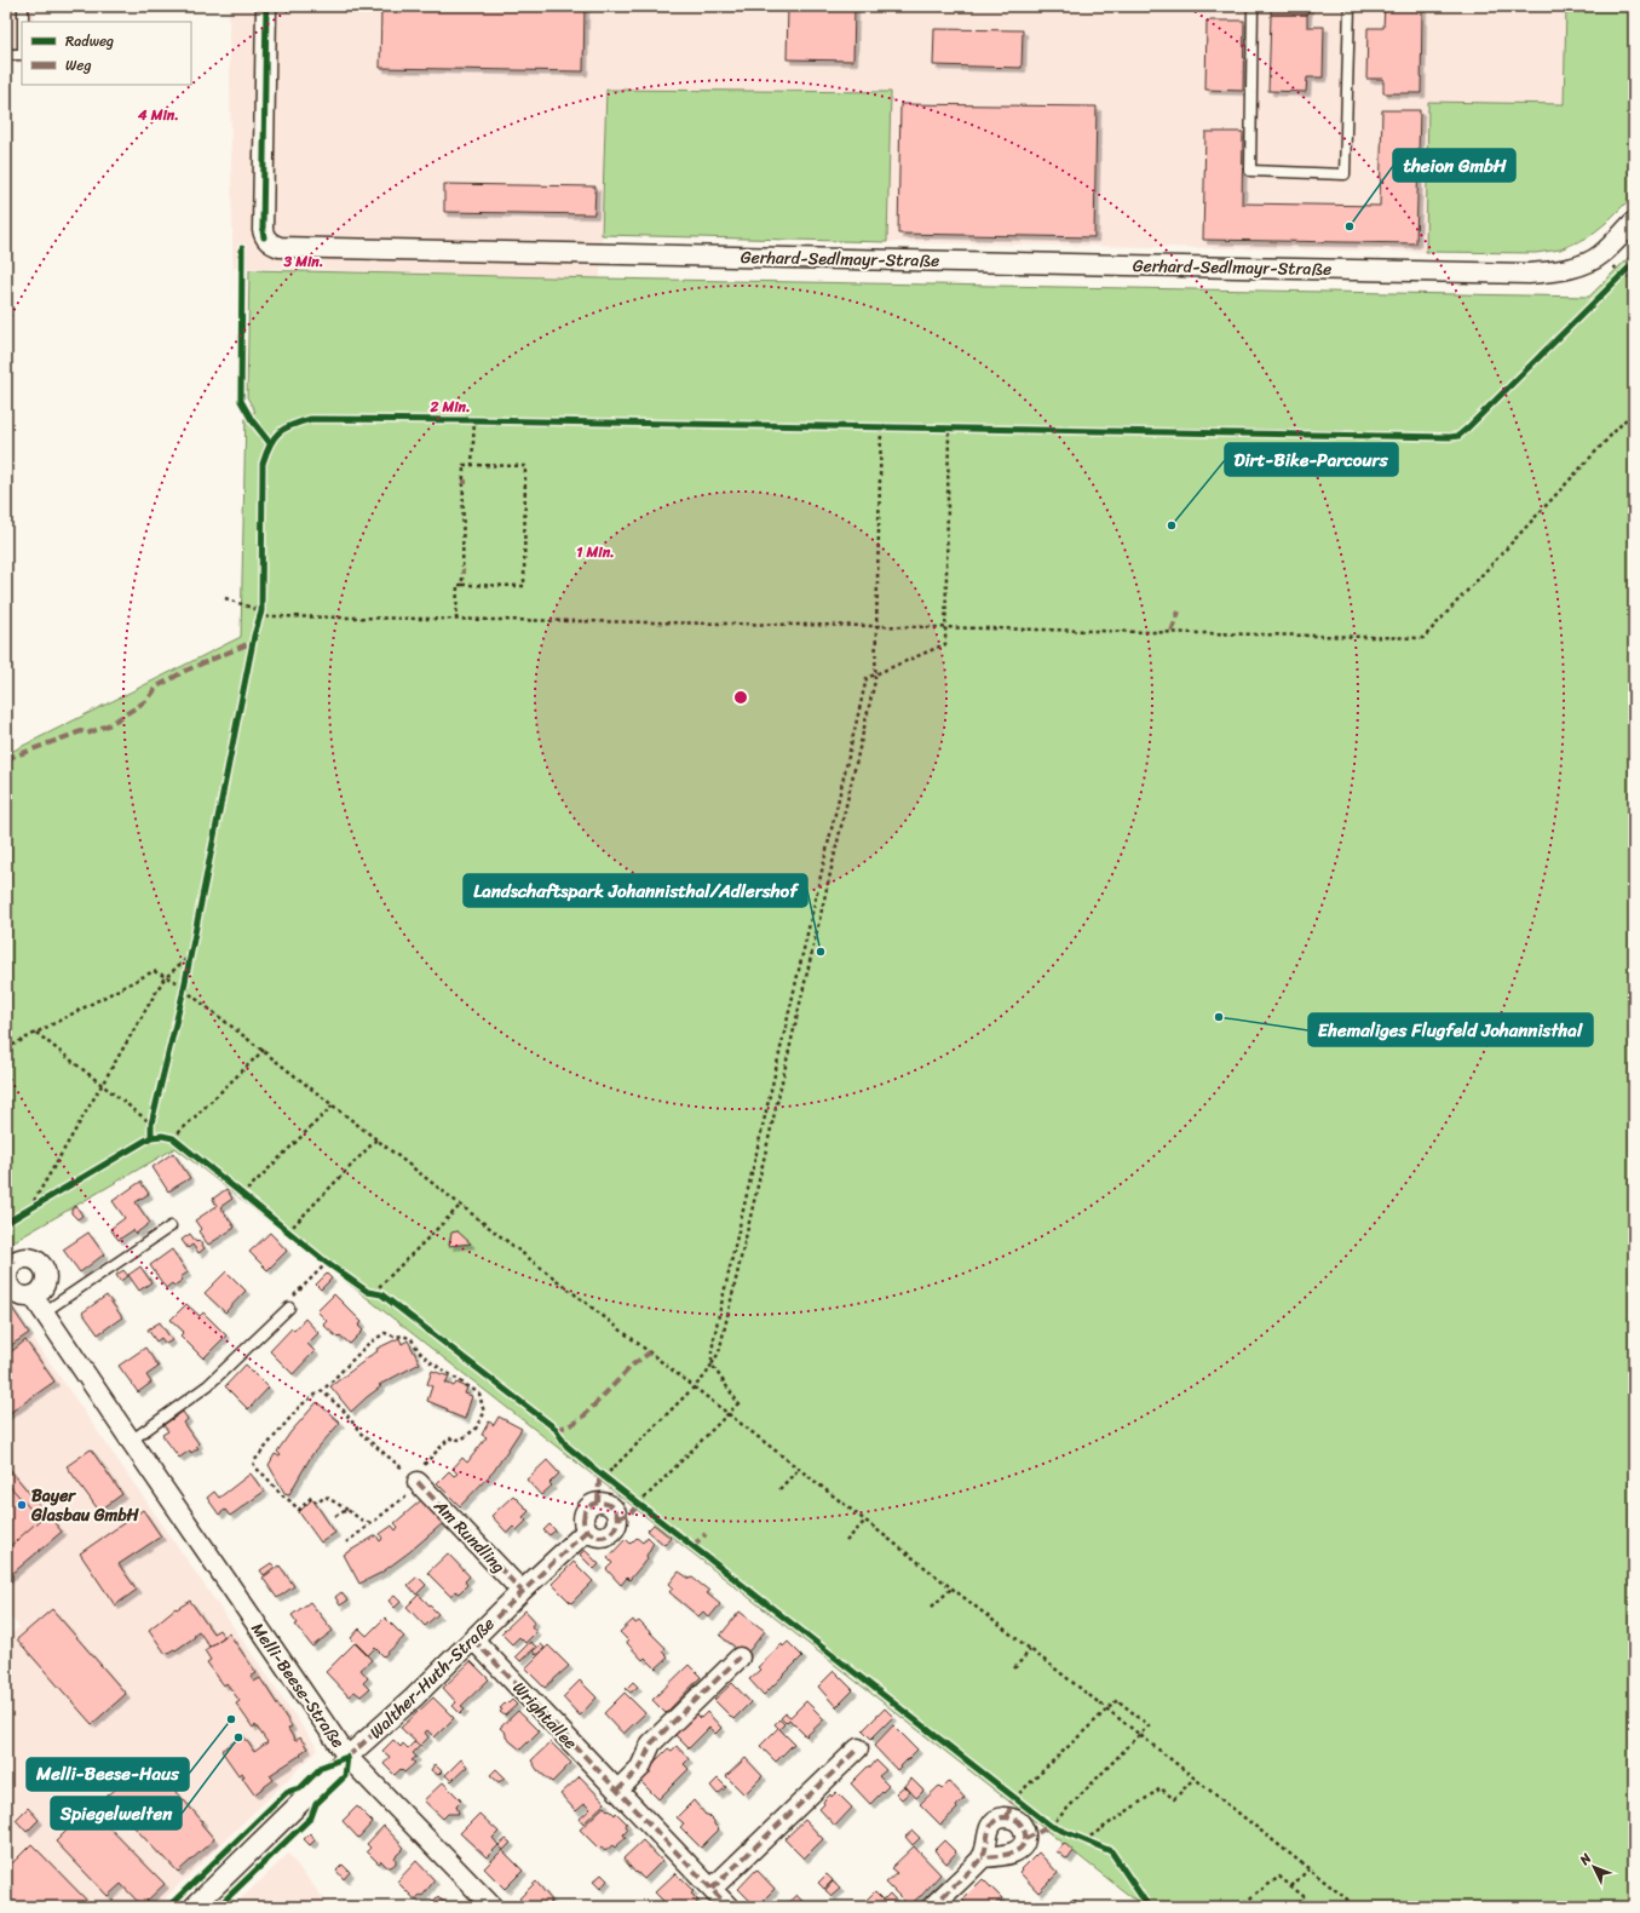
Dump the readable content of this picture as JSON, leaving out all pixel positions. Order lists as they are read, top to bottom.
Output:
{
  "streets": {
    "street": [
      "Gerhard-Sedlmayr-Straße",
      "Am Rundling",
      "Walther-Huth-Straße",
      "Melli-Beese-Straße",
      "Wrightallee"
    ]
  },
  "crossings": [
    ["Am Rundling", "Walther-Huth-Straße"],
    ["Walther-Huth-Straße", "Melli-Beese-Straße"],
    ["Walther-Huth-Straße", "Wrightallee"]
  ],
  "places": [
    "theion GmbH",
    "Dirt-Bike-Parcours",
    "Landschaftspark Johannisthal/Adlershof",
    "Ehemaliges Flugfeld Johannisthal",
    "Bayer Glasbau GmbH",
    "Melli-Beese-Haus",
    "Spiegelwelten"
  ],
  "legend": ["Radweg", "Weg"],
  "north": "top left",
  "rings": [
    "4 Min.",
    "3 Min.",
    "2 Min.",
    "1 Min."
  ]
}
